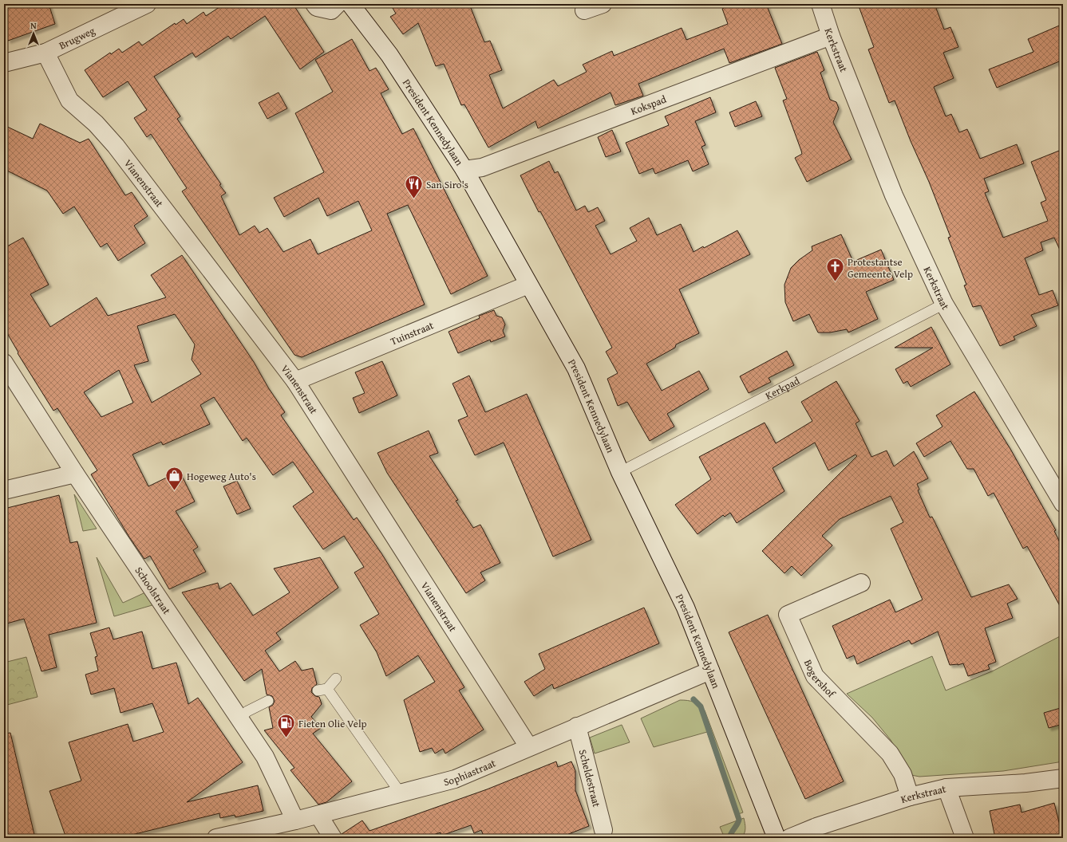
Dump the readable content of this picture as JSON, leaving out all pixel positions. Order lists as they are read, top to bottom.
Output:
{
  "streets": {
    "street": [
      "Brugweg",
      "Kerkstraat",
      "Kokspad",
      "President Kennedylaan",
      "Vianenstraat",
      "Tuinstraat",
      "Schoolstraat",
      "Bogershof",
      "Sophiastraat",
      "Scheldestraat"
    ],
    "lane": ["Kerkpad"]
  },
  "crossings": [
    ["Brugweg", "Vianenstraat"],
    ["Kerkstraat", "Kokspad"],
    ["Kerkstraat", "Kerkpad"],
    ["Kerkstraat", "Bogershof"],
    ["Kokspad", "President Kennedylaan"],
    ["President Kennedylaan", "Tuinstraat"],
    ["President Kennedylaan", "Kerkpad"],
    ["President Kennedylaan", "Sophiastraat"],
    ["Vianenstraat", "Tuinstraat"],
    ["Vianenstraat", "Sophiastraat"],
    ["Schoolstraat", "Sophiastraat"],
    ["Sophiastraat", "Scheldestraat"]
  ],
  "places": {
    "restaurant": ["San Siro's"],
    "church": ["Protestantse Gemeente Velp"],
    "shop": ["Hogeweg Auto's"],
    "fuel station": ["Fieten Olie Velp"]
  },
  "north": "top"
}
